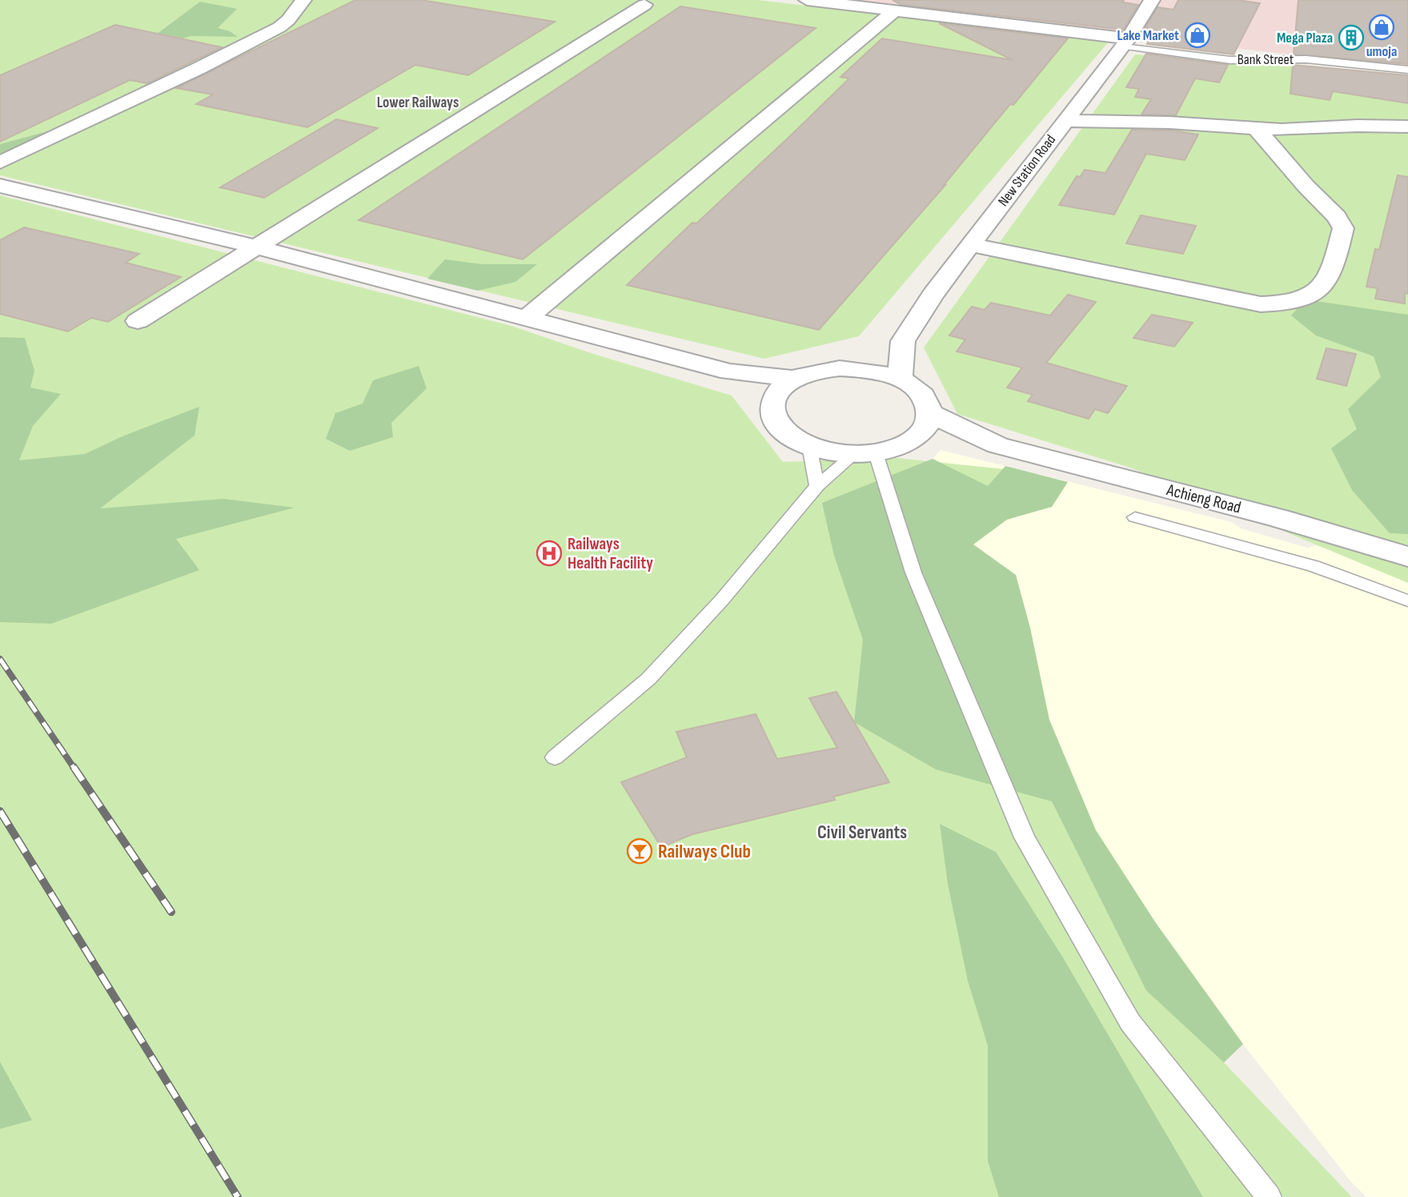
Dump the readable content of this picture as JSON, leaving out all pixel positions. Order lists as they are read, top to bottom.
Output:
{
  "streets": {
    "street": ["New Station Road", "Achieng Road"],
    "lane": ["Bank Street"]
  },
  "crossings": [
    ["Bank Street", "New Station Road"]
  ],
  "districts": ["Lower Railways", "Civil Servants"],
  "places": {
    "shop": ["umoja", "Lake Market"],
    "building": ["Mega Plaza"],
    "hospital": ["Railways Health Facility"],
    "bar": ["Railways Club"]
  }
}
